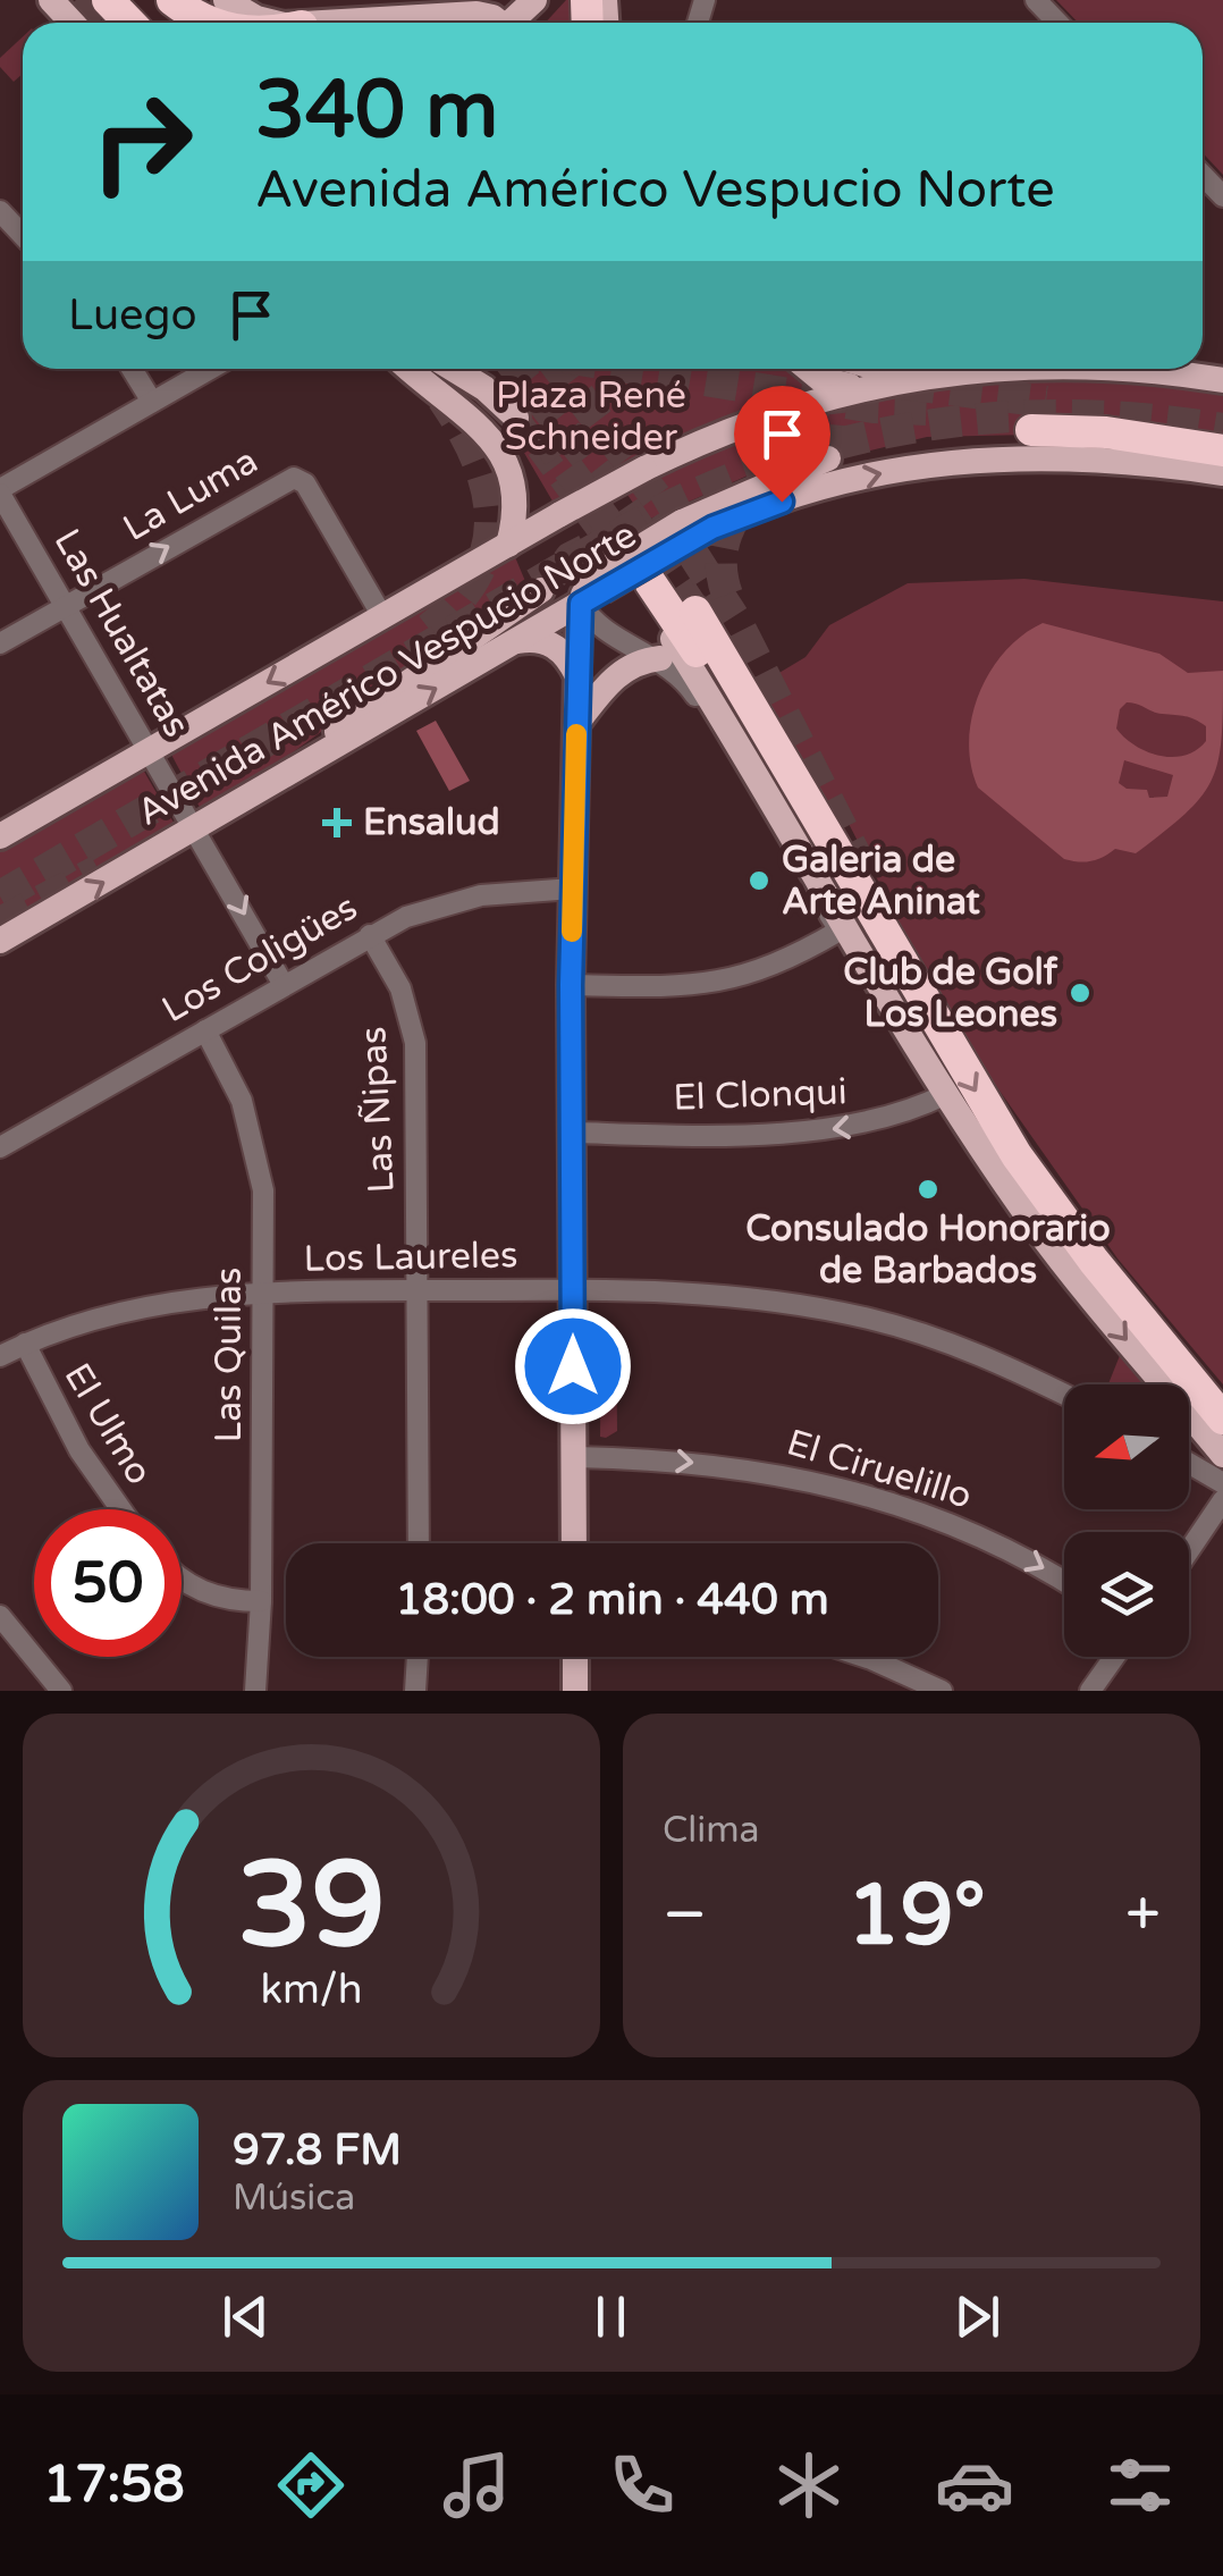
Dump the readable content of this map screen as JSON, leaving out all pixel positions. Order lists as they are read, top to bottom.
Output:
{
  "streets": {
    "main road": ["Avenida Américo Vespucio Norte"],
    "street": [
      "La Luma",
      "Las Hualtatas",
      "Los Coligües",
      "El Clonqui",
      "Las Ñipas",
      "Los Laureles",
      "Las Quilas",
      "El Ulmo",
      "El Ciruelillo"
    ]
  },
  "crossings": [
    ["La Luma", "Las Hualtatas"],
    ["La Luma", "Avenida Américo Vespucio Norte"],
    ["Las Hualtatas", "Avenida Américo Vespucio Norte"],
    ["Las Hualtatas", "Los Coligües"],
    ["Los Coligües", "Las Ñipas"],
    ["Los Coligües", "Las Quilas"],
    ["Las Ñipas", "Los Laureles"],
    ["Los Laureles", "Las Quilas"],
    ["Los Laureles", "El Ulmo"]
  ],
  "one_way": ["El Ciruelillo"],
  "parks": ["Plaza René Schneider"],
  "places": {
    "health": ["Ensalud"],
    "other": ["Galeria de Arte Aninat", "Club de Golf Los Leones", "Consulado Honorario de Barbados"]
  },
  "north": "left",
  "page": {
    "turn": ["340 m", "Avenida Américo Vespucio Norte"],
    "then": "Luego",
    "limit": "50",
    "trip": "18:00 · 2 min · 440 m",
    "tile": "Clima",
    "heat": ["−", "19°", "+"],
    "song": ["97.8 FM", "Música"],
    "tabs": "17:58",
    "gauge": ["39", "km/h"]
  }
}
